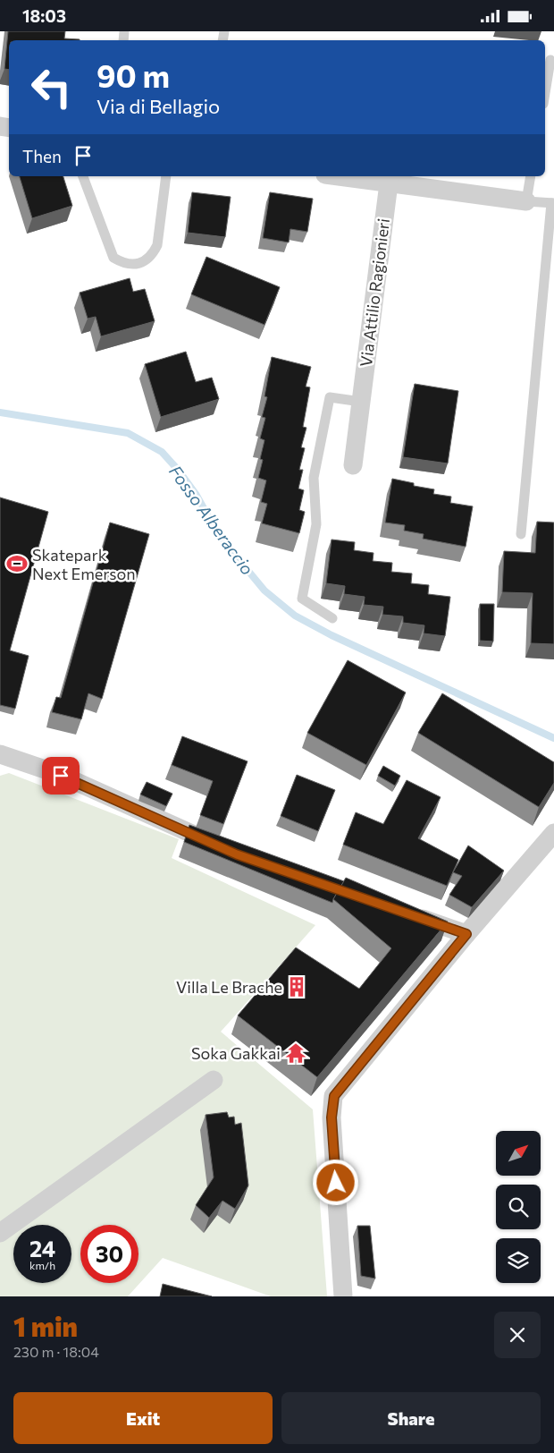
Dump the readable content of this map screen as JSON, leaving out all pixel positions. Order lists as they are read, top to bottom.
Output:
{
  "streets": {
    "street": ["Via Attilio Ragionieri"]
  },
  "water": ["Fosso Alberaccio"],
  "places": {
    "sports": ["Skatepark Next Emerson"],
    "building": ["Villa Le Brache"],
    "temple": ["Soka Gakkai"]
  },
  "north": "top right",
  "page": {
    "status": "18:03",
    "turn": ["90 m", "Via di Bellagio"],
    "then": "Then",
    "speed": "24 km/h",
    "limit": "30",
    "heading": ["1 min", "230 m · 18:04"],
    "buttons": ["Exit", "Share"]
  }
}
